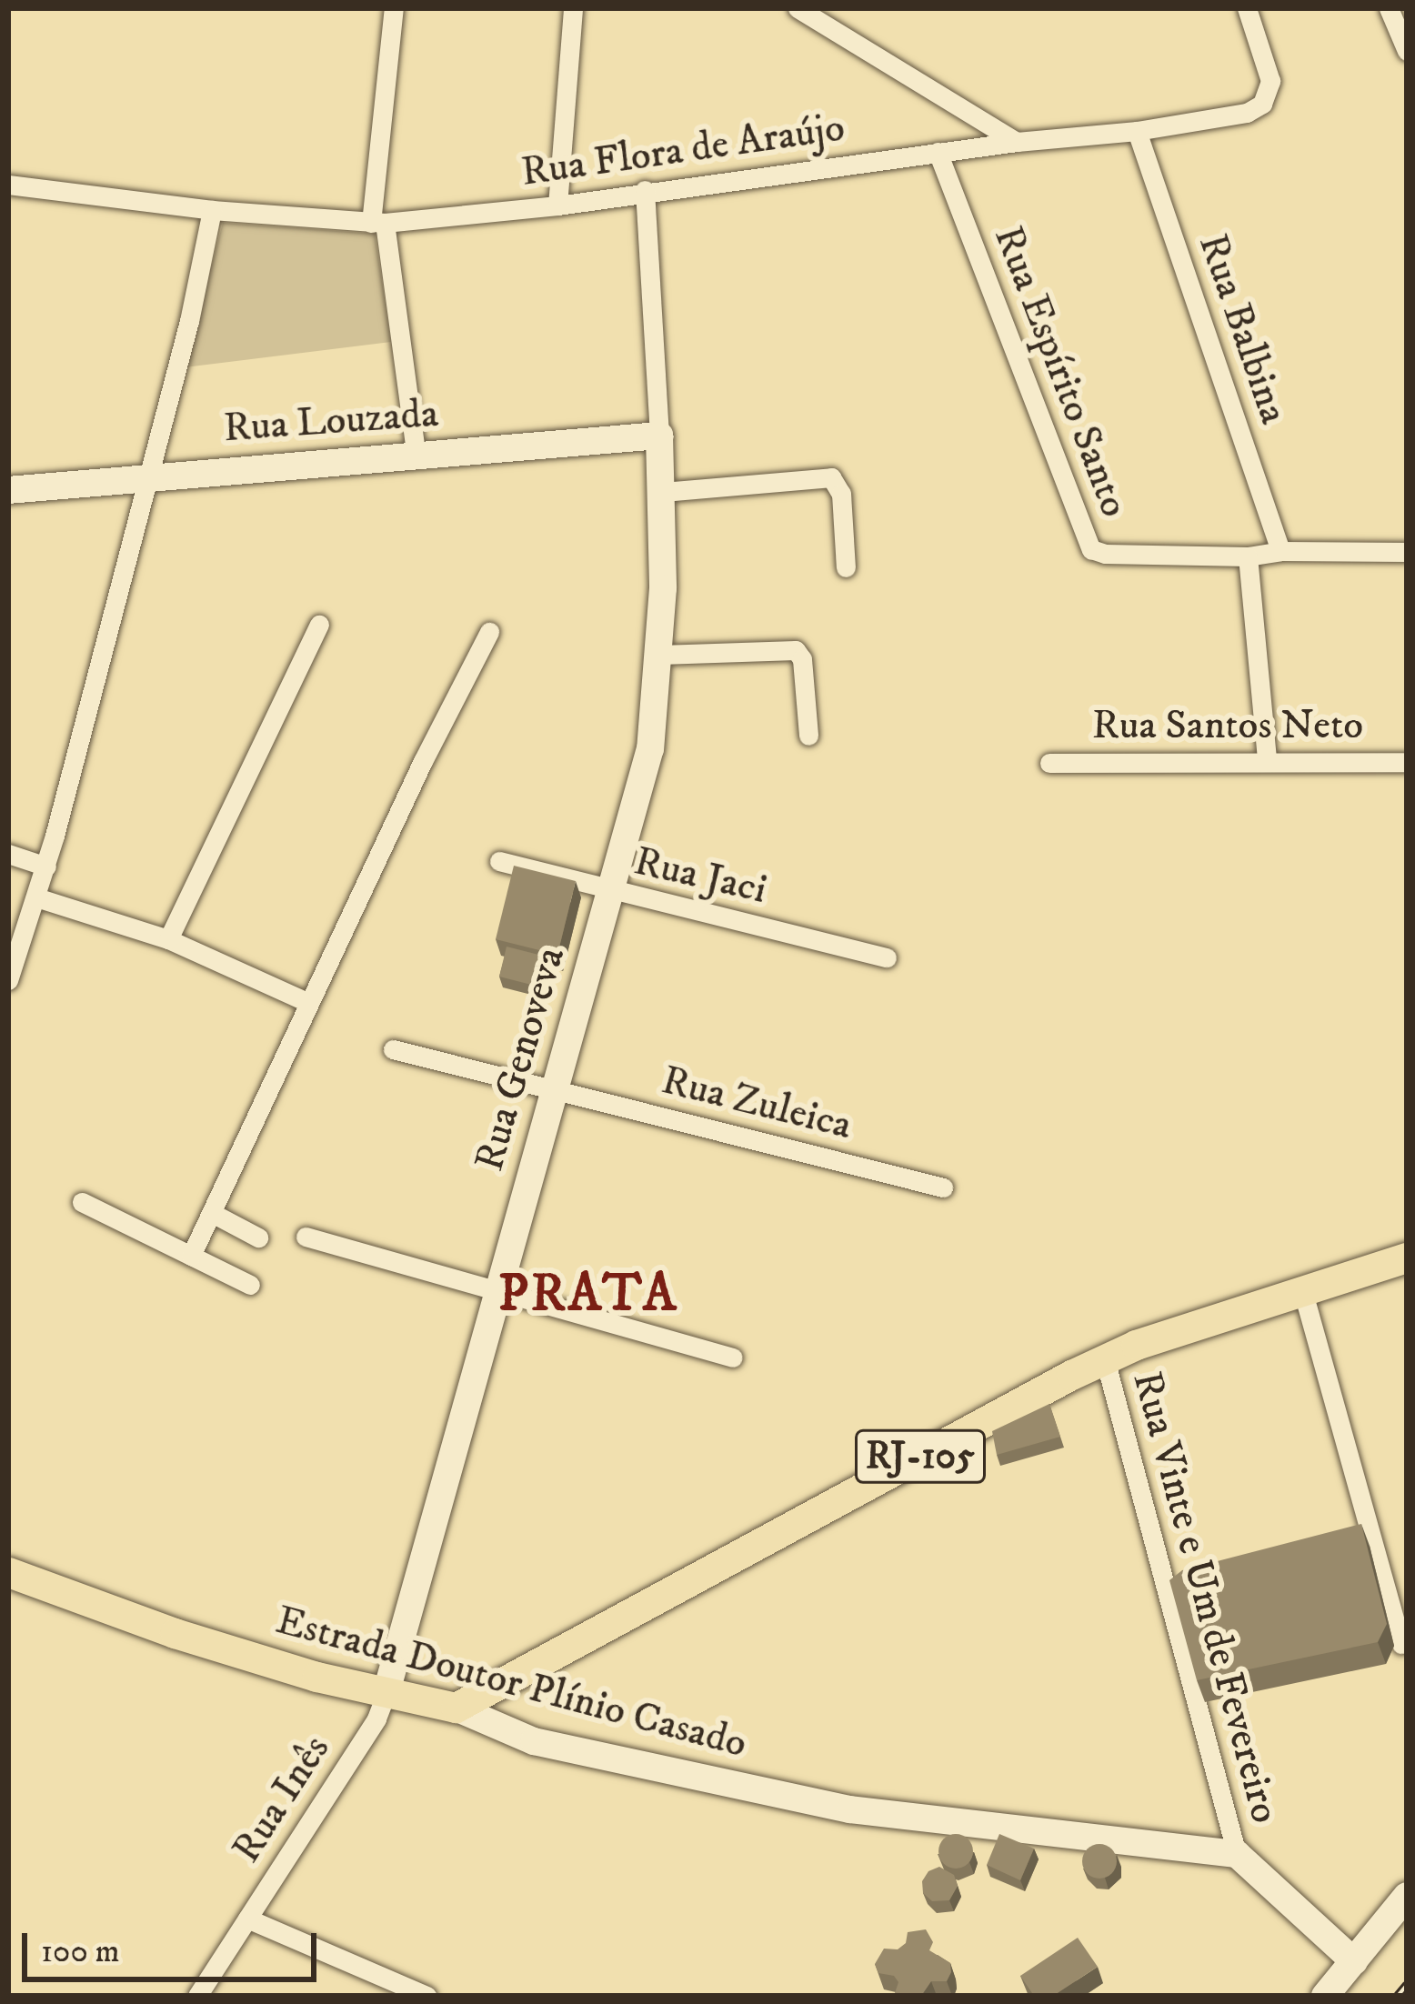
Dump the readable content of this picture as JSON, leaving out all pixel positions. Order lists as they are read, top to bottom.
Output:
{
  "streets": {
    "main road": ["RJ-105", "Estrada Doutor Plínio Casado"],
    "street": [
      "Rua Flora de Araújo",
      "Rua Balbina",
      "Rua Espírito Santo",
      "Rua Louzada",
      "Rua Santos Neto",
      "Rua Jaci",
      "Rua Genoveva",
      "Rua Zuleica",
      "Rua Vinte e Um de Fevereiro",
      "Rua Inês"
    ]
  },
  "crossings": [
    ["Rua Flora de Araújo", "Rua Balbina"],
    ["Rua Flora de Araújo", "Rua Espírito Santo"],
    ["Rua Balbina", "Rua Espírito Santo"],
    ["Rua Louzada", "Rua Genoveva"],
    ["Rua Jaci", "Rua Genoveva"],
    ["Rua Genoveva", "Rua Zuleica"],
    ["Rua Genoveva", "Estrada Doutor Plínio Casado"],
    ["Rua Genoveva", "Rua Inês"],
    ["RJ-105", "Rua Vinte e Um de Fevereiro"],
    ["RJ-105", "Estrada Doutor Plínio Casado"],
    ["Rua Vinte e Um de Fevereiro", "Estrada Doutor Plínio Casado"],
    ["Estrada Doutor Plínio Casado", "Rua Inês"]
  ],
  "districts": ["PRATA"],
  "scale_bar": "100 m"
}
